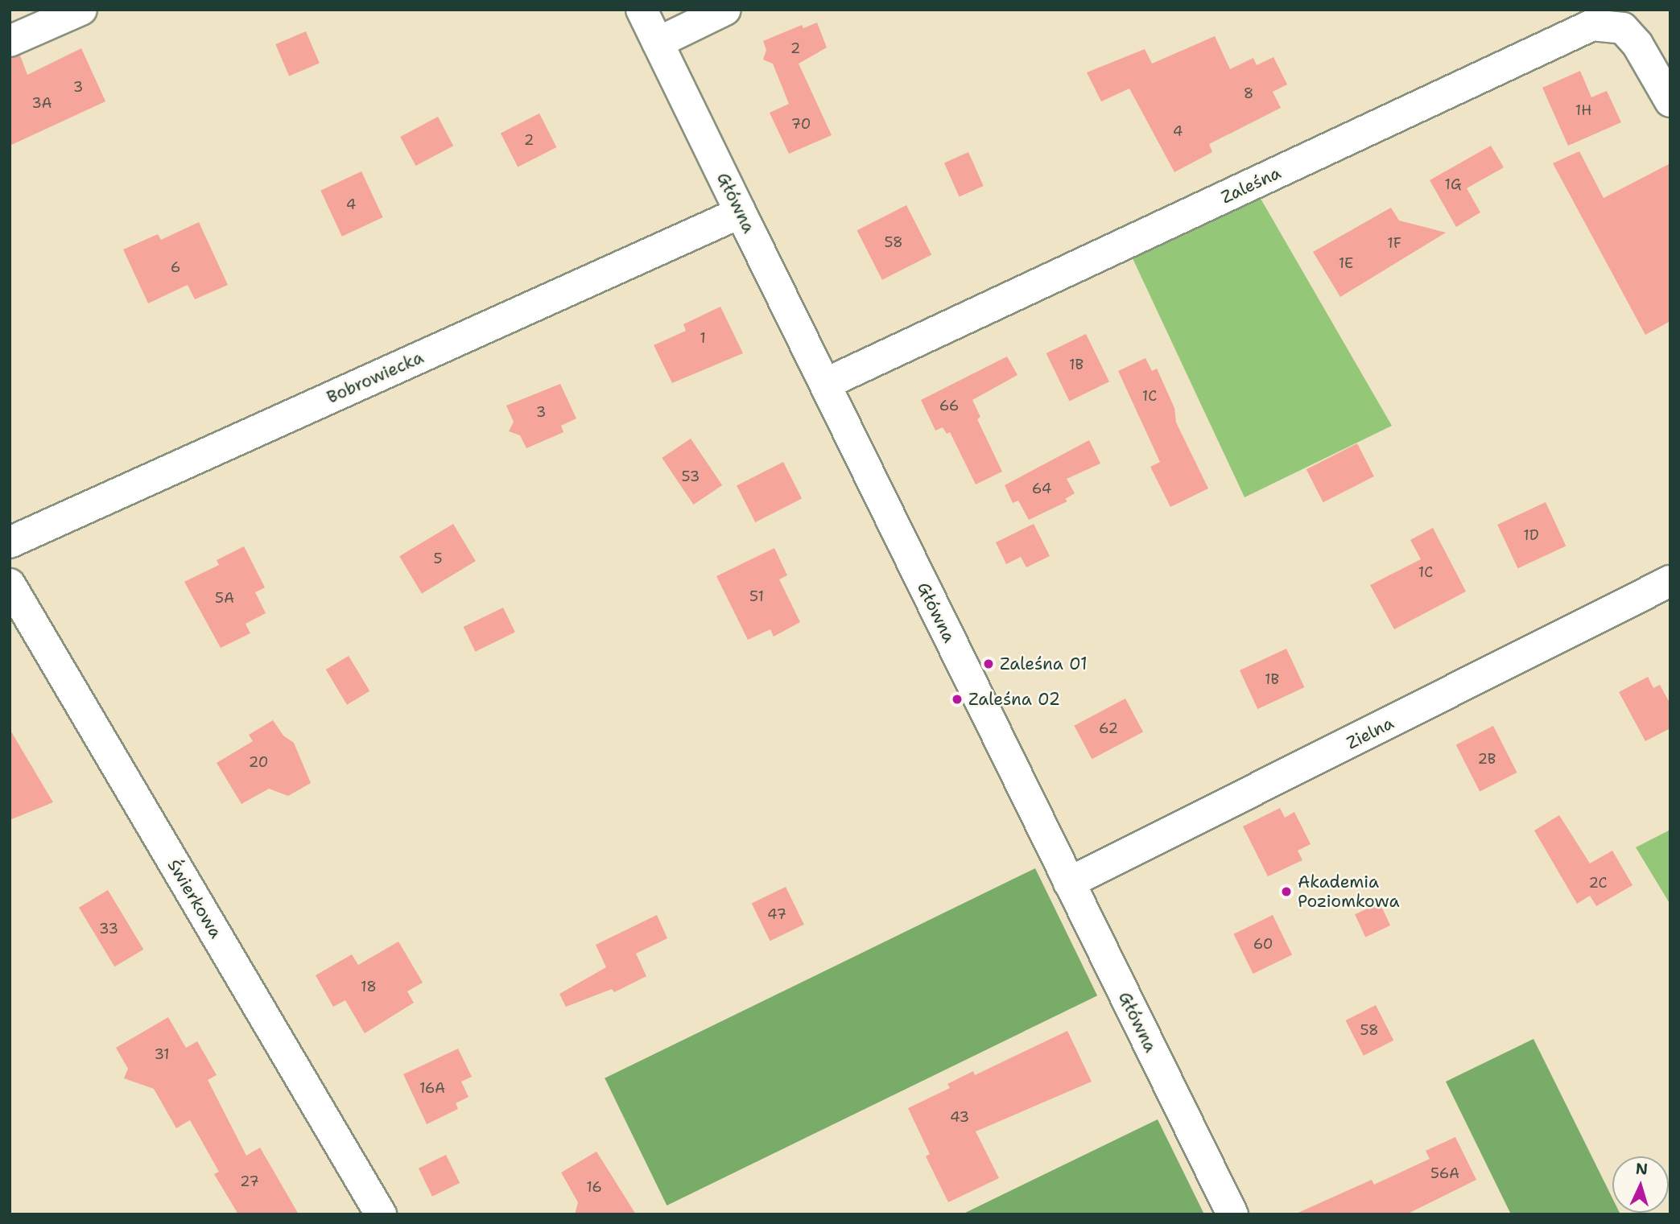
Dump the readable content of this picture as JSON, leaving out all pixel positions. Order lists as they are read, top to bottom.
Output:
{
  "streets": {
    "street": [
      "Zaleśna",
      "Główna",
      "Bobrowiecka",
      "Zielna",
      "Świerkowa"
    ]
  },
  "crossings": [
    ["Zaleśna", "Główna"],
    ["Główna", "Bobrowiecka"],
    ["Główna", "Zielna"]
  ],
  "places": ["Zaleśna 01", "Zaleśna 02", "Akademia Poziomkowa"],
  "house_numbers": [
    "2",
    "3",
    "8",
    "3A",
    "1H",
    "70",
    "4",
    "2",
    "1G",
    "4",
    "58",
    "1F",
    "1E",
    "6",
    "1",
    "1B",
    "1C",
    "66",
    "3",
    "53",
    "64",
    "1D",
    "5",
    "1C",
    "51",
    "5A",
    "1B",
    "62",
    "2B",
    "20",
    "2C",
    "47",
    "33",
    "60",
    "18",
    "58",
    "31",
    "16A",
    "43",
    "56A",
    "27",
    "16"
  ],
  "north": "top"
}
